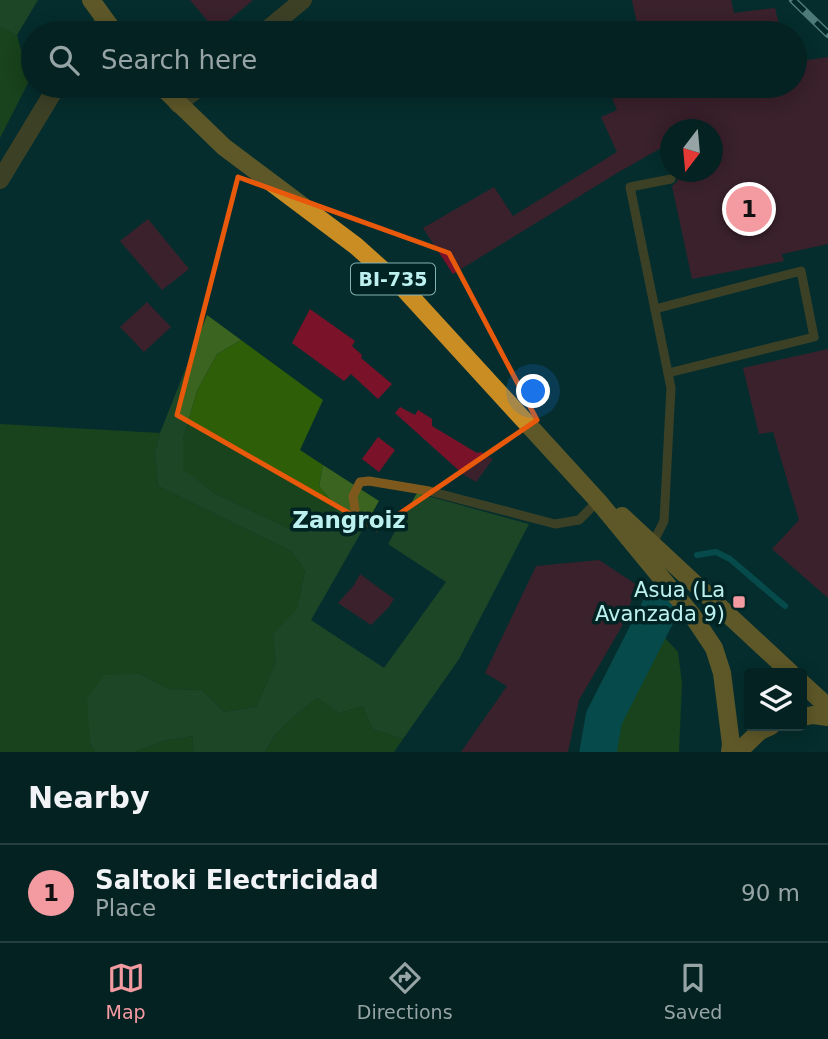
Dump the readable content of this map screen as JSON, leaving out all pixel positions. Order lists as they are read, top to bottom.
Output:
{
  "streets": {
    "main road": ["BI-735"]
  },
  "districts": ["Zangroiz"],
  "places": {
    "transit": ["Asua (La Avanzada 9)"]
  },
  "north": "bottom",
  "page": {
    "search": "Search here",
    "pins": "1",
    "heading": "Nearby",
    "list": [
      {
        "mark": "1",
        "name": "Saltoki Electricidad",
        "note": "Place",
        "value": "90 m"
      }
    ],
    "nav": ["Map", "Directions", "Saved"]
  }
}
